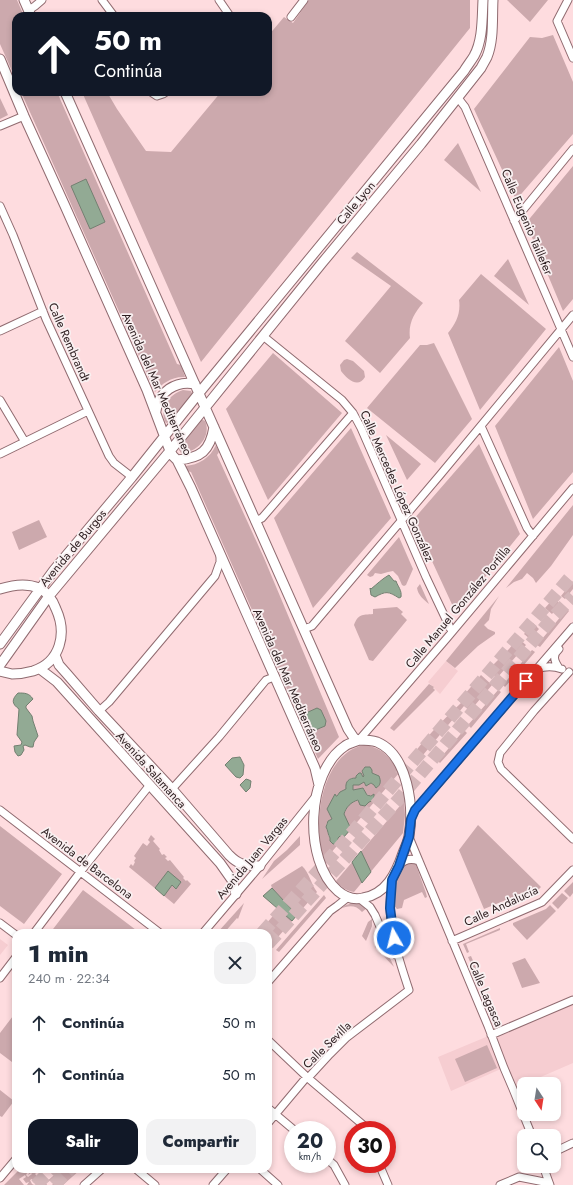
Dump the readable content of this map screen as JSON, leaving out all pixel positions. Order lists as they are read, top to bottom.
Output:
{
  "streets": {
    "street": [
      "Calle Lyon",
      "Calle Eugenio Taillefer",
      "Calle Rembrandt",
      "Avenida del Mar Mediterráneo",
      "Calle Mercedes López González",
      "Avenida de Burgos",
      "Calle Manuel González Portilla",
      "Avenida Salamanca",
      "Avenida Juan Vargas",
      "Avenida de Barcelona",
      "Calle Andalucía",
      "Calle Lagasca",
      "Calle Sevilla"
    ]
  },
  "crossings": [
    ["Calle Lyon", "Calle Eugenio Taillefer"],
    ["Calle Lyon", "Avenida del Mar Mediterráneo"],
    ["Calle Lyon", "Calle Mercedes López González"],
    ["Calle Lyon", "Avenida de Burgos"],
    ["Calle Rembrandt", "Avenida de Burgos"],
    ["Avenida del Mar Mediterráneo", "Avenida de Burgos"],
    ["Avenida del Mar Mediterráneo", "Calle Manuel González Portilla"],
    ["Avenida del Mar Mediterráneo", "Avenida Juan Vargas"],
    ["Avenida del Mar Mediterráneo", "Calle Lagasca"],
    ["Calle Mercedes López González", "Calle Manuel González Portilla"],
    ["Calle Manuel González Portilla", "Avenida Juan Vargas"],
    ["Calle Manuel González Portilla", "Calle Lagasca"],
    ["Avenida Salamanca", "Avenida Juan Vargas"],
    ["Avenida Juan Vargas", "Calle Lagasca"],
    ["Calle Andalucía", "Calle Lagasca"]
  ],
  "north": "bottom",
  "page": {
    "turn": ["50 m", "Continúa"],
    "heading": ["1 min", "240 m · 22:34"],
    "list": [
      {
        "name": "Continúa",
        "value": "50 m"
      },
      {
        "name": "Continúa",
        "value": "50 m"
      }
    ],
    "buttons": ["Salir", "Compartir"],
    "speed": "20 km/h",
    "limit": "30"
  }
}
